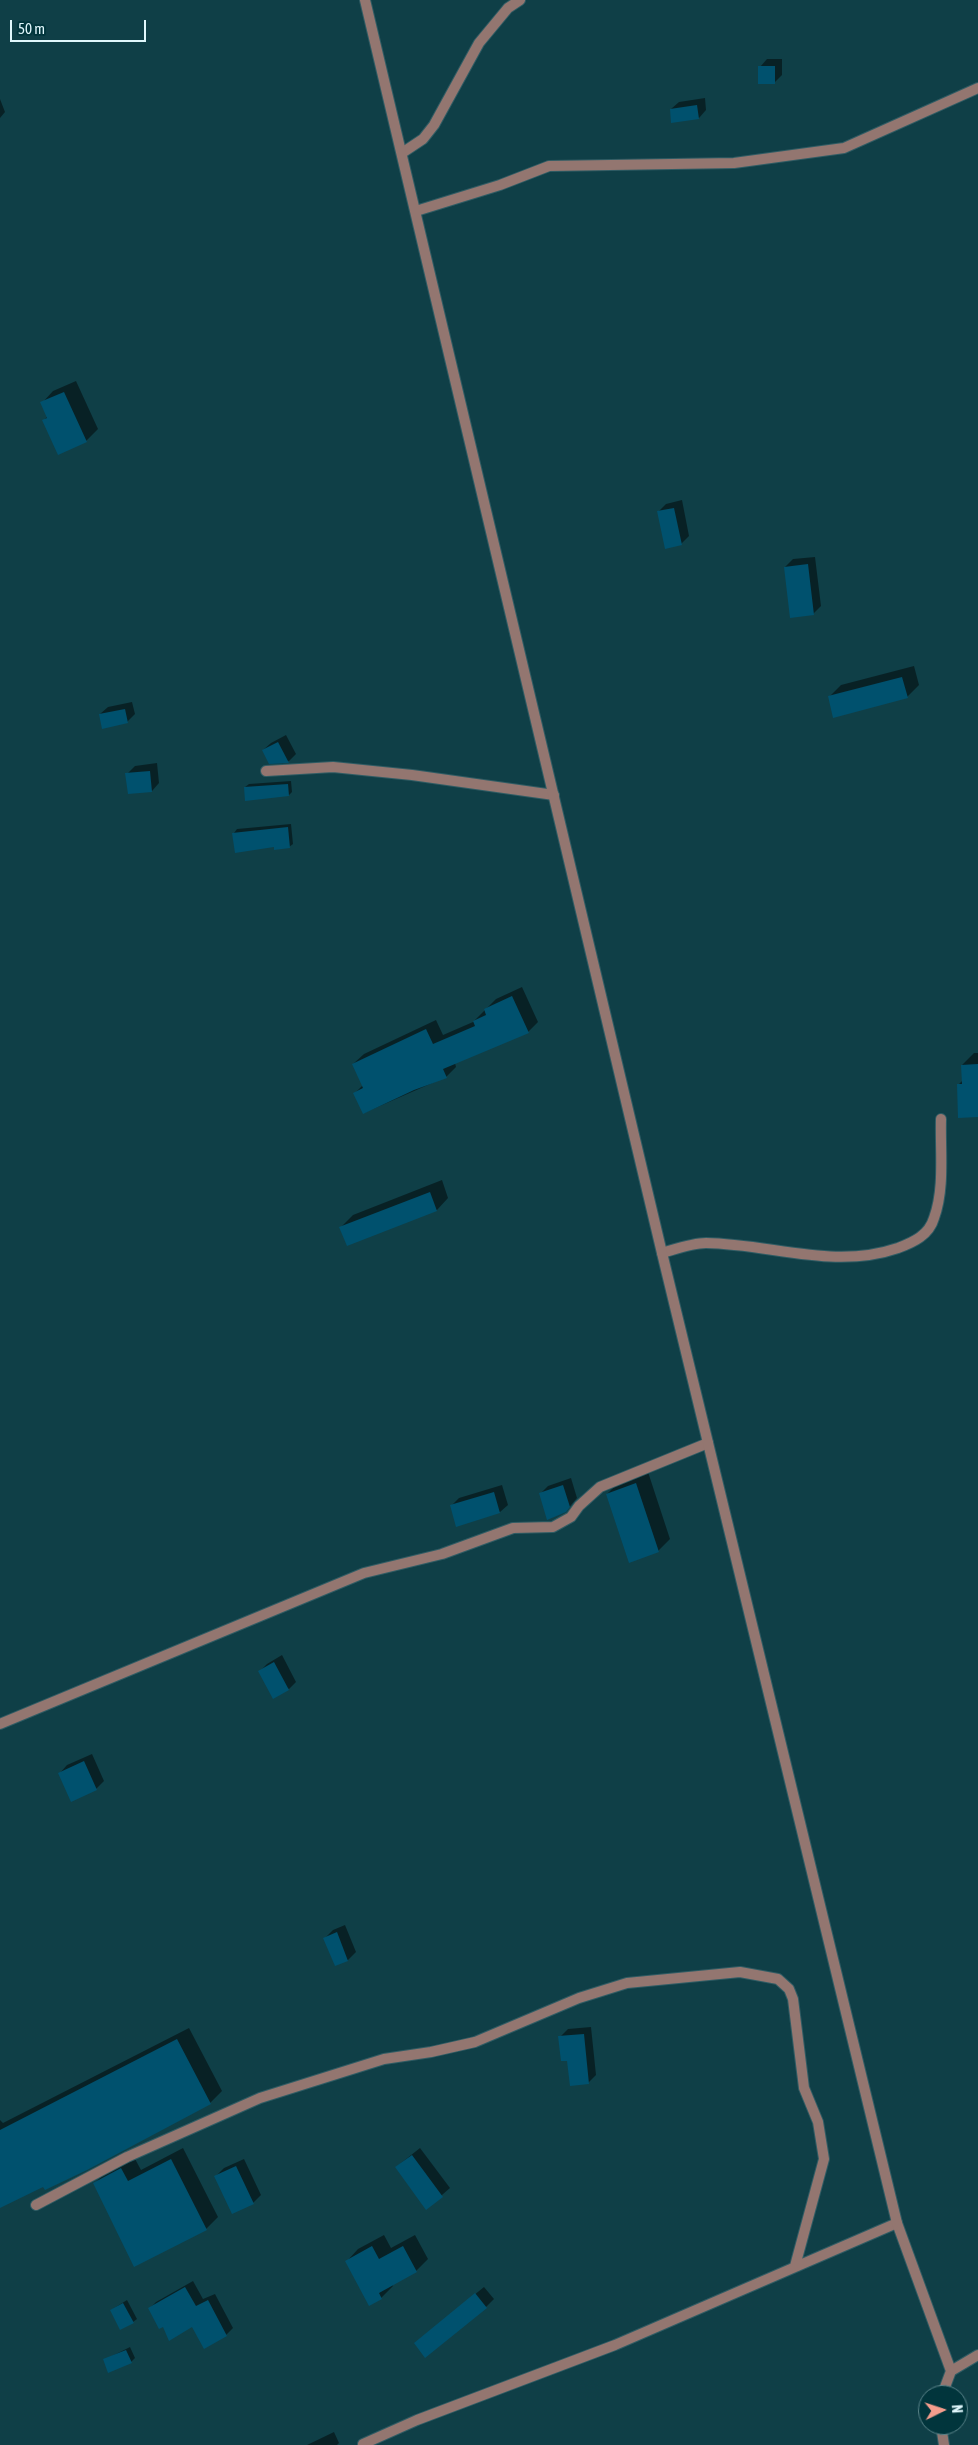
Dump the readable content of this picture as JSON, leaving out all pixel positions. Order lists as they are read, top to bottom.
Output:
{
  "scale_bar": "50 m",
  "north": "right"
}
